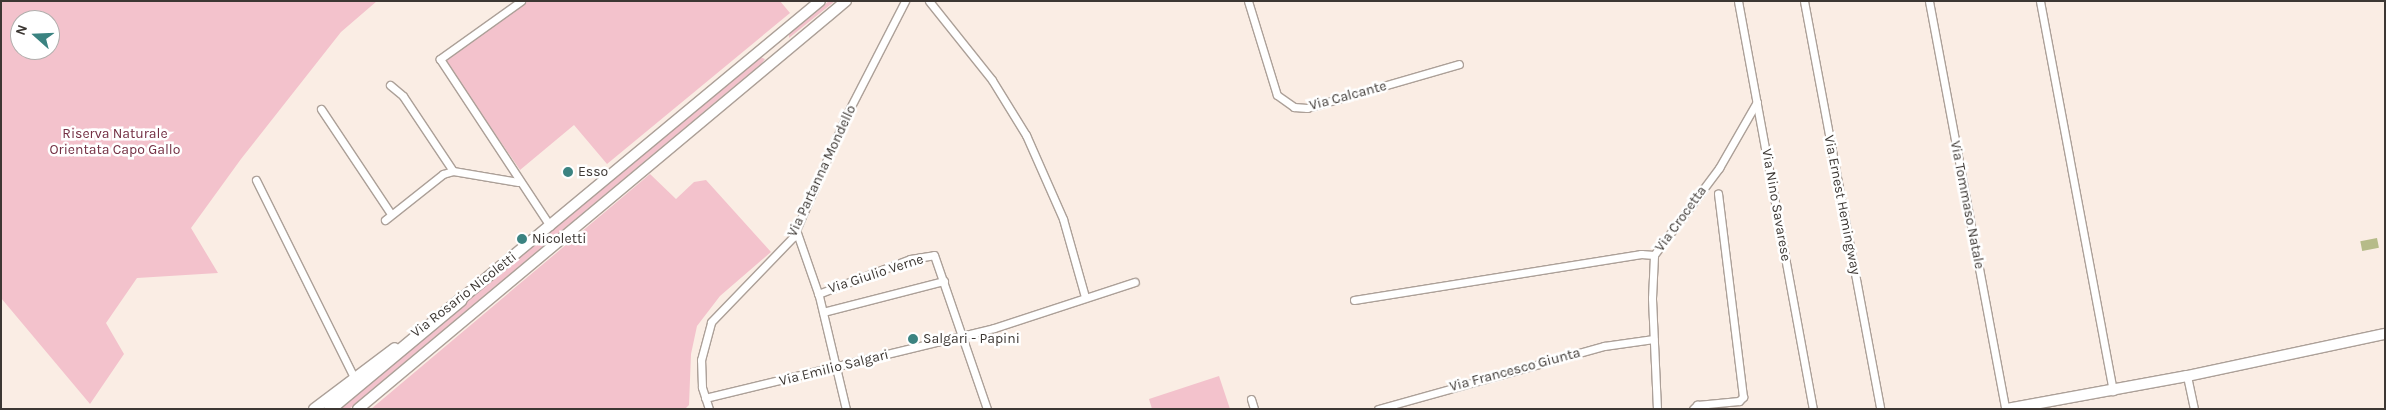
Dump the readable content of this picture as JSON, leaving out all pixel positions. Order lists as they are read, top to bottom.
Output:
{
  "streets": {
    "main road": ["Via Tommaso Natale", "Via Rosario Nicoletti"],
    "street": [
      "Via Calcante",
      "Via Partanna Mondello",
      "Via Nino Savarese",
      "Via Ernest Hemingway",
      "Via Crocetta",
      "Via Giulio Verne",
      "Via Emilio Salgari",
      "Via Francesco Giunta"
    ]
  },
  "crossings": [
    ["Via Partanna Mondello", "Via Emilio Salgari"],
    ["Via Nino Savarese", "Via Crocetta"],
    ["Via Crocetta", "Via Francesco Giunta"]
  ],
  "parks": ["Riserva Naturale Orientata Capo Gallo"],
  "places": ["Esso", "Nicoletti", "Salgari - Papini"],
  "north": "left"
}
